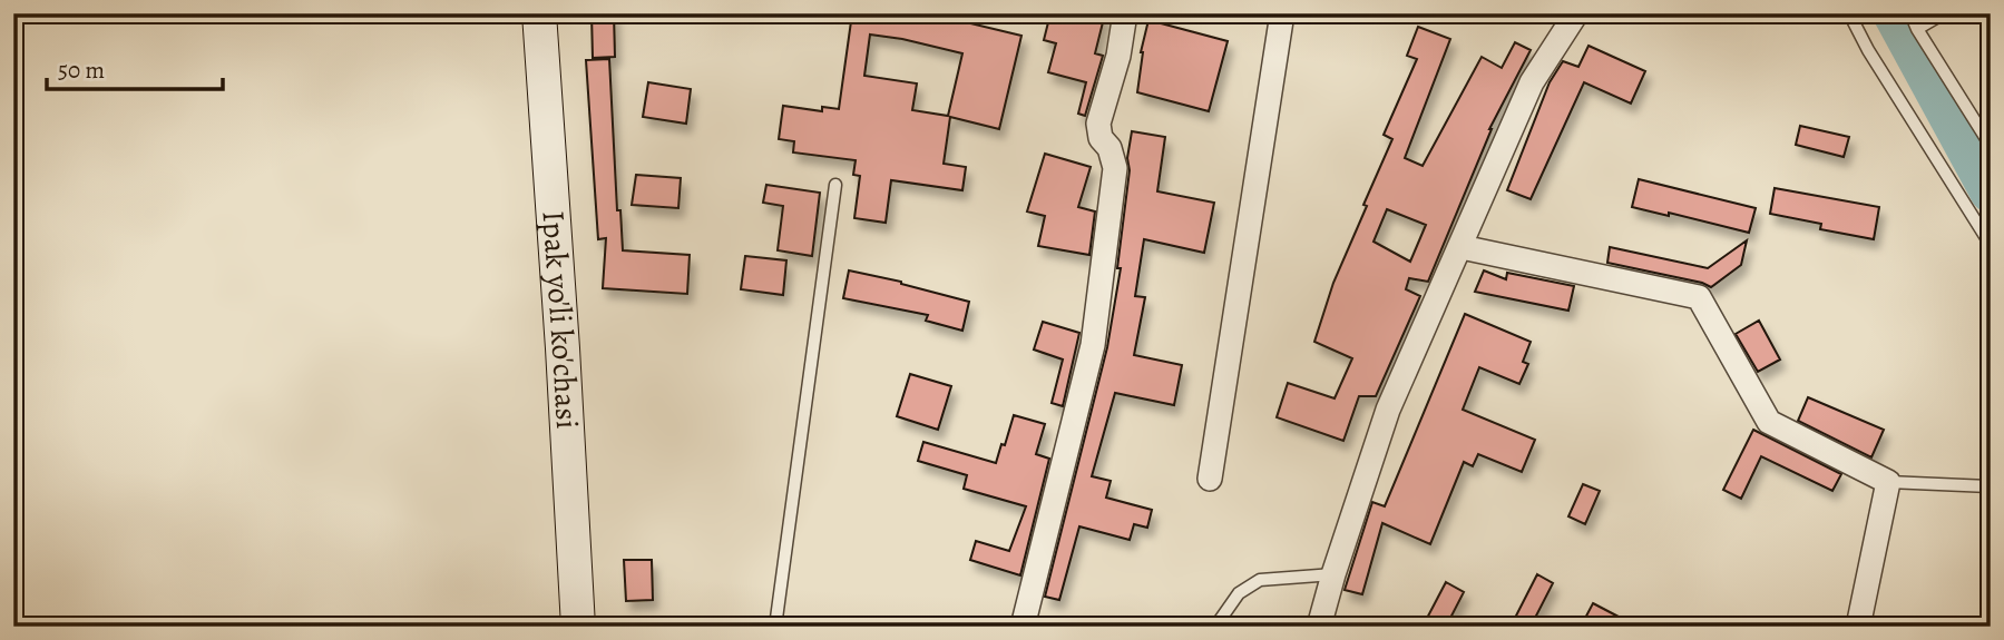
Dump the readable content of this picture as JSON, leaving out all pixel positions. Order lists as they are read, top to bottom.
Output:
{
  "streets": {
    "main road": ["Ipak yo'li ko'chasi"]
  },
  "scale_bar": "50 m"
}
